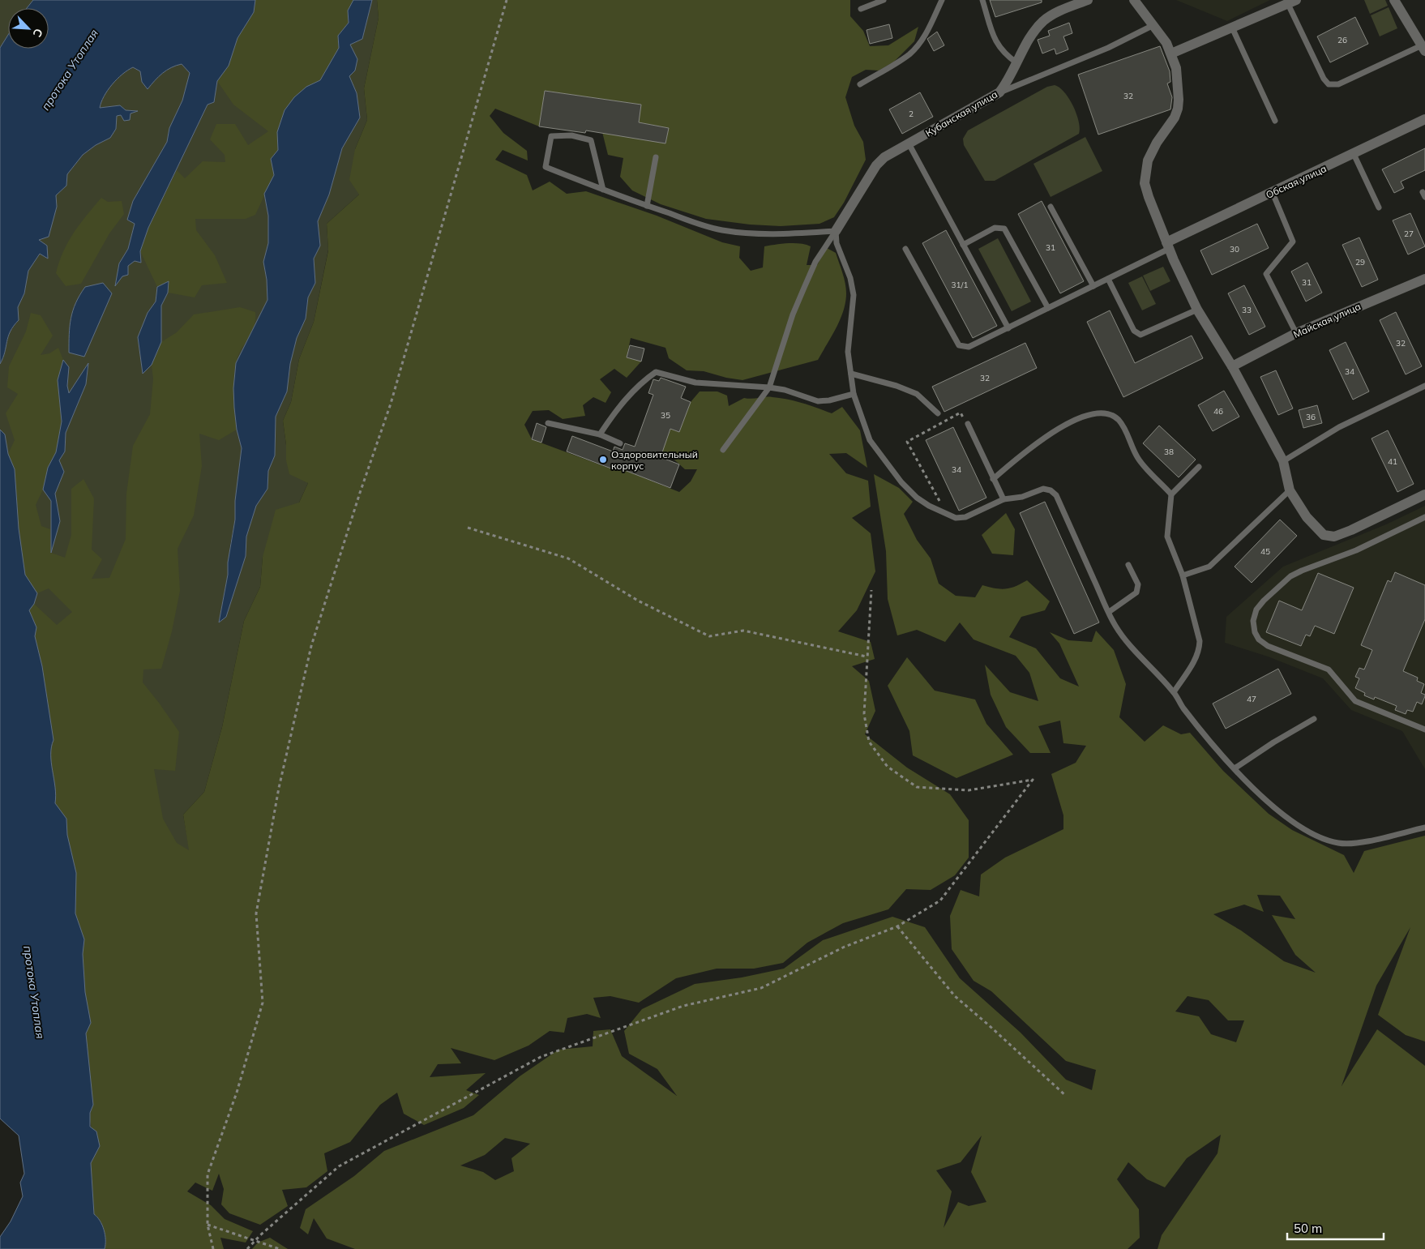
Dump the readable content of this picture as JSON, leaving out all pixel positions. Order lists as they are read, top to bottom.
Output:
{
  "streets": {
    "street": ["Кубанская улица", "Обская улица", "Майская улица"]
  },
  "water": ["протока Утоплая"],
  "places": ["Оздоровительный корпус"],
  "house_numbers": [
    "26",
    "32",
    "2",
    "27",
    "31",
    "30",
    "29",
    "31",
    "31/1",
    "33",
    "32",
    "34",
    "32",
    "46",
    "35",
    "36",
    "38",
    "41",
    "34",
    "45",
    "47"
  ],
  "scale_bar": "50 m",
  "north": "bottom right"
}
